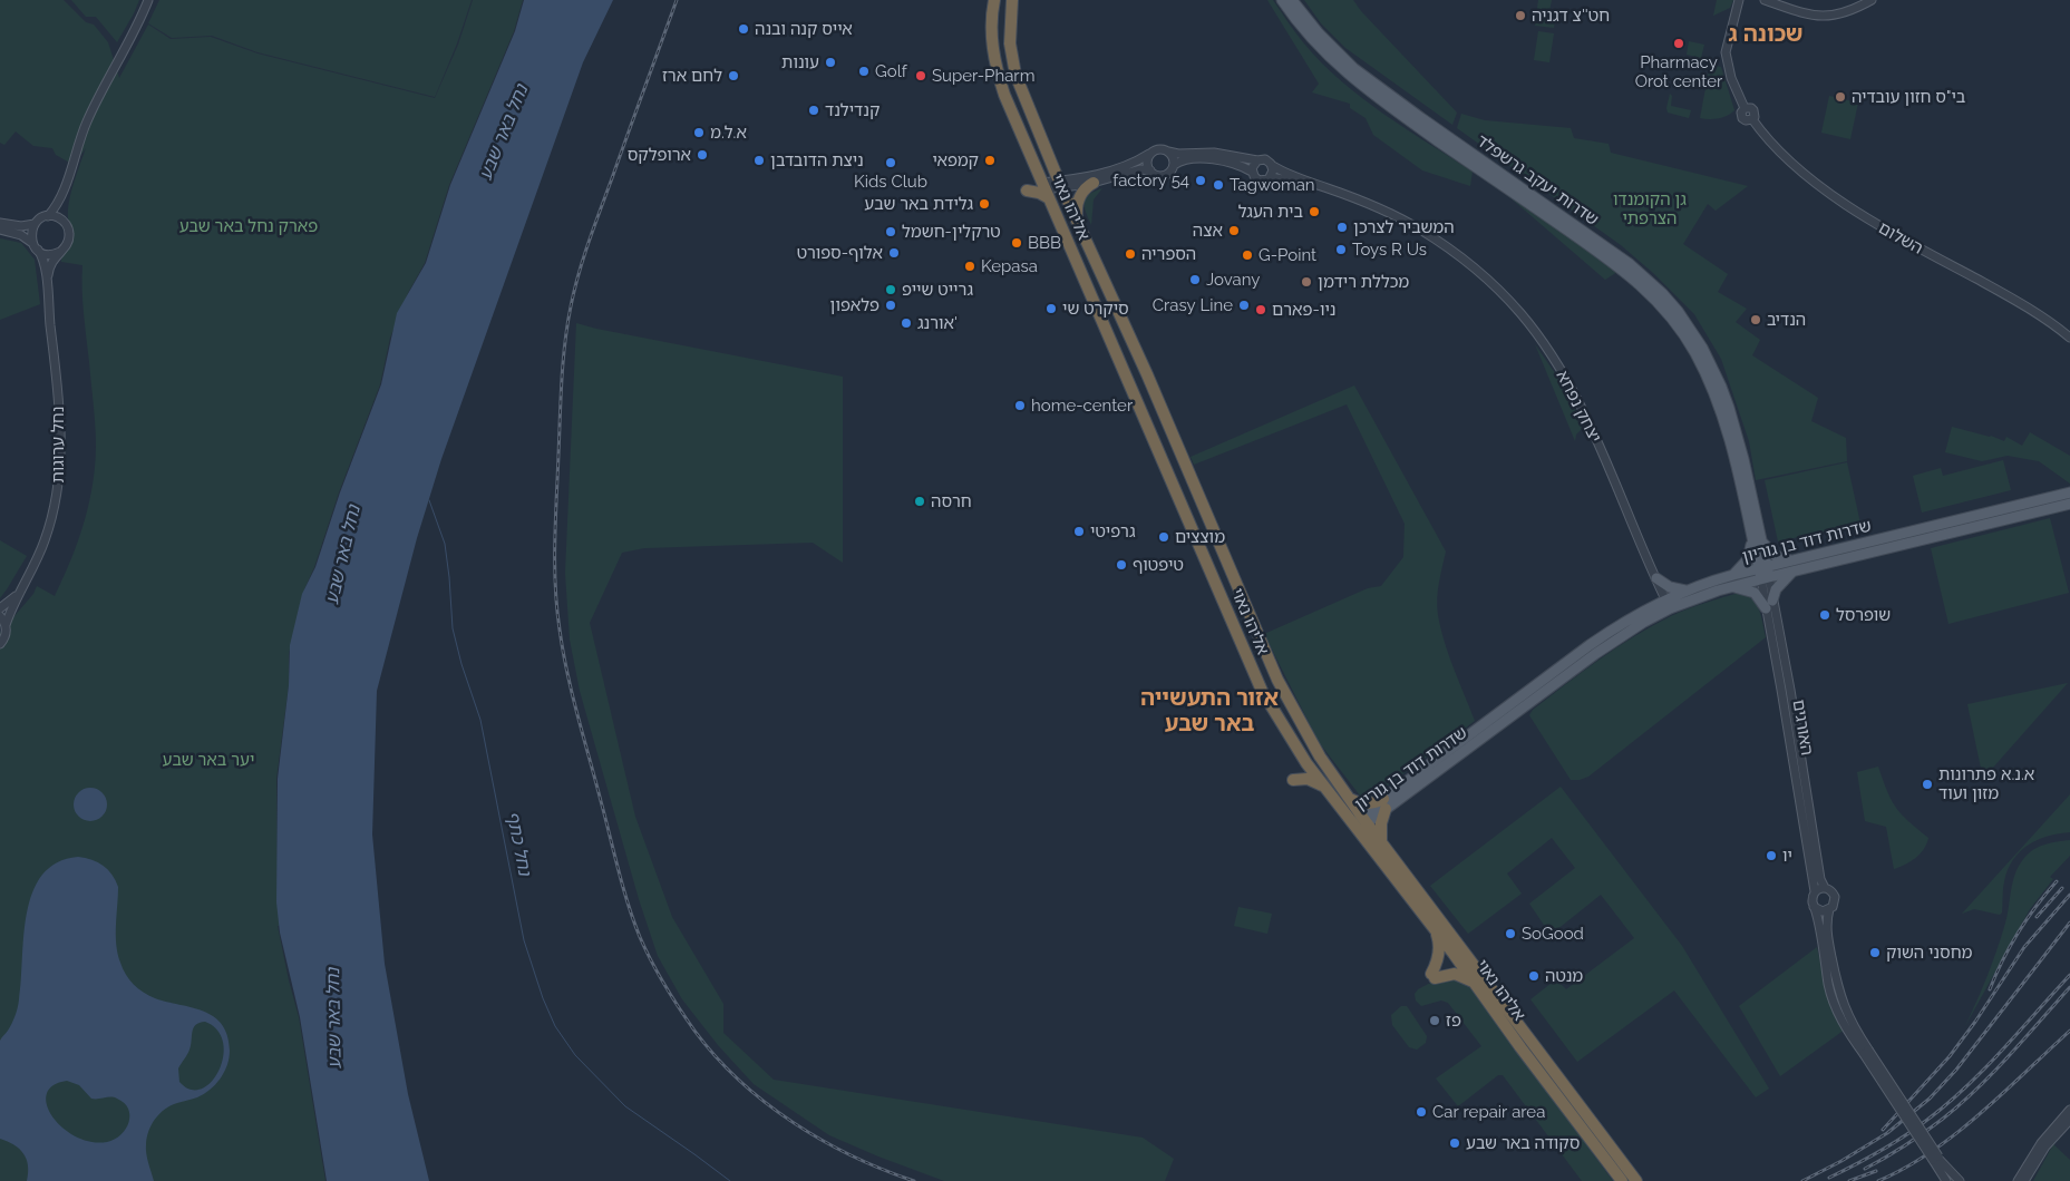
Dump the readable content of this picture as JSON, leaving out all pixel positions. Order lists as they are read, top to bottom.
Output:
{
  "streets": {
    "highway": ["אליהו נאוי"],
    "main road": ["שדרות יעקב גרשפלד", "שדרות דוד בן גוריון"],
    "street": [
      "השלום",
      "יצחק נפחא",
      "נחל ערוגות",
      "האורגים"
    ]
  },
  "crossings": [
    ["שדרות יעקב גרשפלד", "שדרות דוד בן גוריון"],
    ["שדרות יעקב גרשפלד", "האורגים"],
    ["אליהו נאוי", "שדרות דוד בן גוריון"],
    ["יצחק נפחא", "שדרות דוד בן גוריון"],
    ["שדרות דוד בן גוריון", "האורגים"]
  ],
  "districts": ["שכונה ג", "אזור התעשייה באר שבע"],
  "water": ["נחל באר שבע", "נחל כתף"],
  "parks": ["גן הקומנדו הצרפתי", "פארק נחל באר שבע", "יער באר שבע"],
  "places": [
    "חט''צ דגניה",
    "אייס קנה ובנה",
    "Pharmacy Orot center",
    "עונות",
    "Golf",
    "לחם ארז",
    "Super-Pharm",
    "בי\"ס חזון עובדיה",
    "קנדילנד",
    "א.ל.מ",
    "ארופלקס",
    "ניצת הדובדבן",
    "קמפאי",
    "Kids Club",
    "factory 54",
    "Tagwoman",
    "גלידת באר שבע",
    "בית העגל",
    "המשביר לצרכן",
    "אצה",
    "טרקלין-חשמל",
    "BBB",
    "Toys R Us",
    "אלוף-ספורט",
    "הספריה",
    "G-Point",
    "Kepasa",
    "Jovany",
    "מכללת רידמן",
    "גרייט שייפ",
    "פלאפון",
    "Crasy Line",
    "סיקרט שי",
    "ניו-פארם",
    "הנדיב",
    "אורנג'",
    "home-center",
    "חרסה",
    "גרפיטי",
    "מוצצים",
    "טיפטוף",
    "שופרסל",
    "א.נ.א פתרונות מזון ועוד",
    "יו",
    "SoGood",
    "מחסני השוק",
    "מנטה",
    "פז",
    "Car repair area",
    "סקודה באר שבע"
  ]
}
